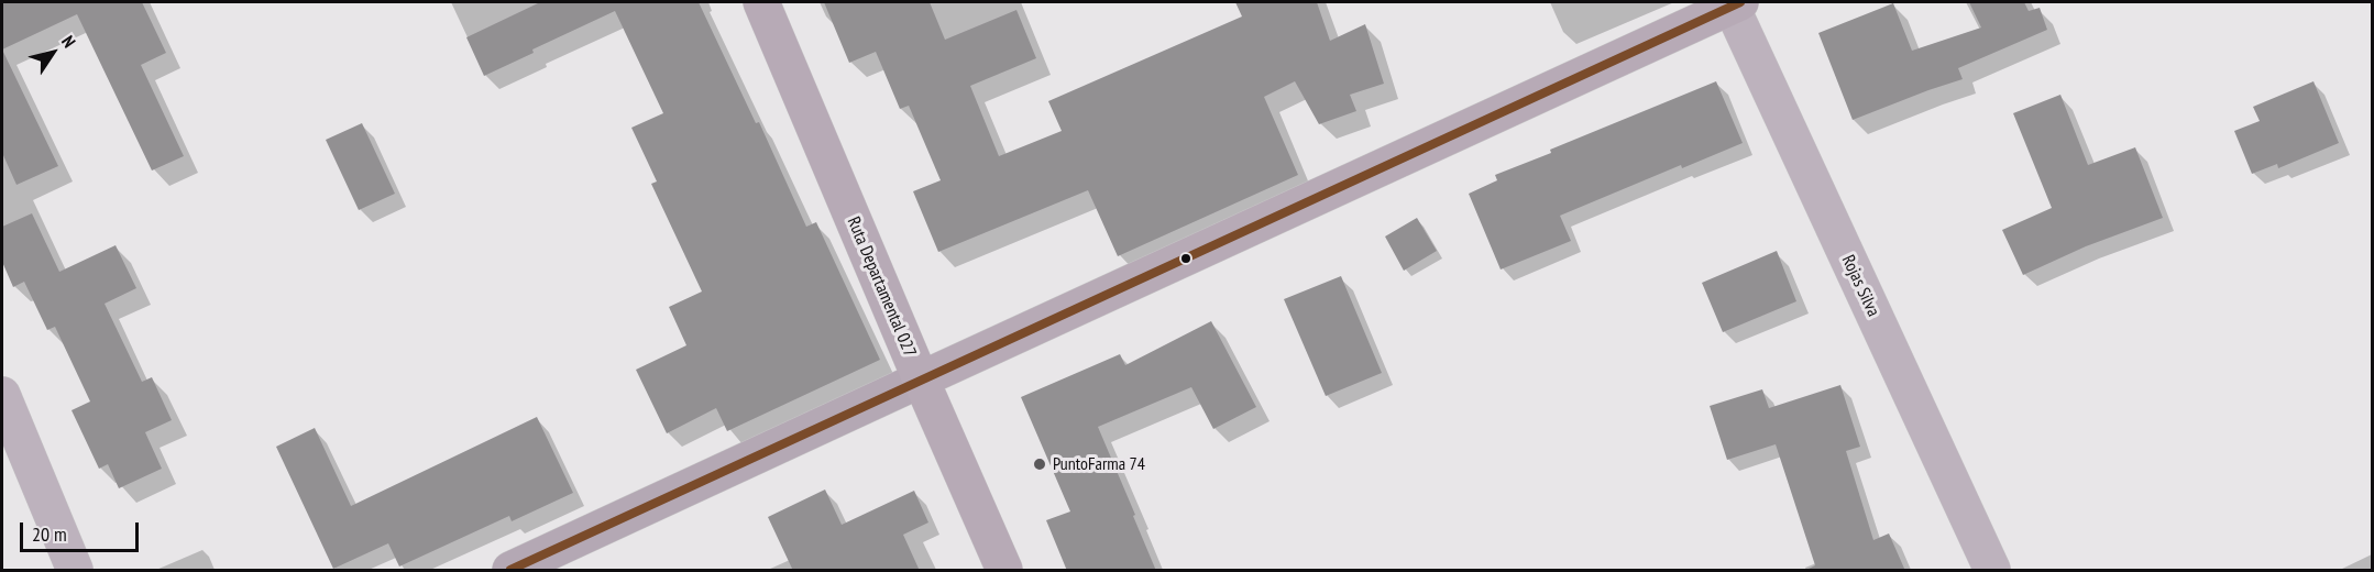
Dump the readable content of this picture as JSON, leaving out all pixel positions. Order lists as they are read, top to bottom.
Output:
{
  "streets": {
    "main road": ["Ruta Departamental 027"],
    "street": ["Rojas Silva"]
  },
  "places": ["PuntoFarma 74"],
  "scale_bar": "20 m",
  "north": "top right"
}
